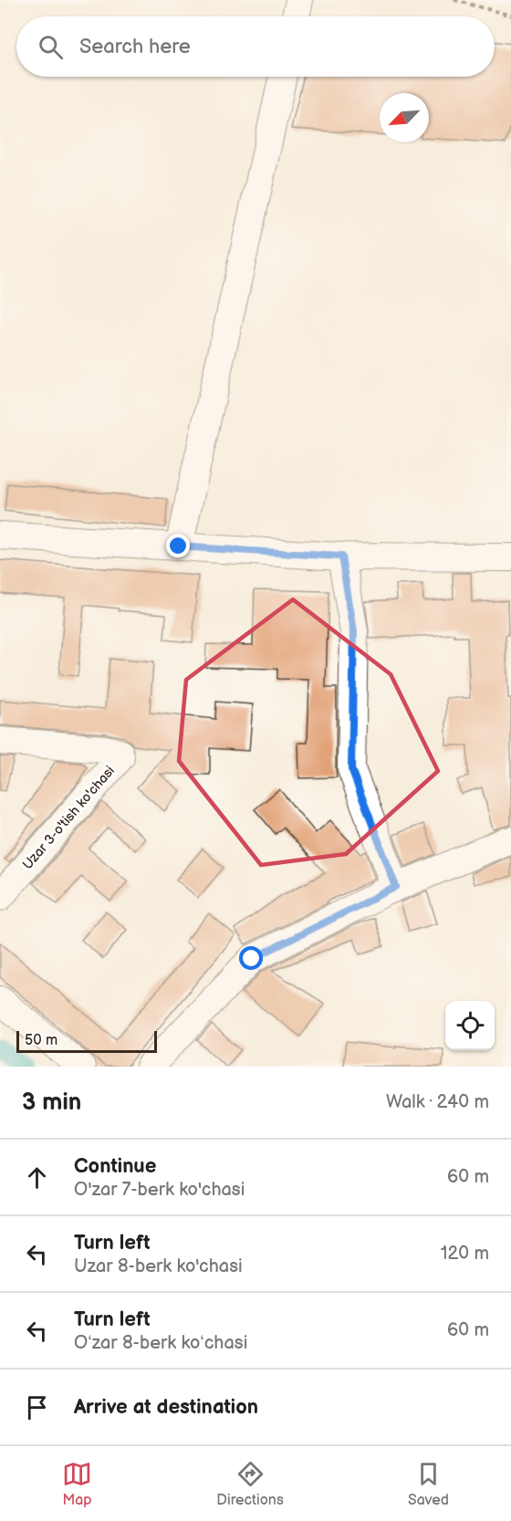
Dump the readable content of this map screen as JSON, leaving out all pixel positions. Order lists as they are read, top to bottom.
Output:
{
  "streets": {
    "street": ["Uzar 3-o'tish ko'chasi"]
  },
  "scale_bar": "50 m",
  "north": "bottom left",
  "page": {
    "search": "Search here",
    "scale": "50 m",
    "heading": ["3 min", "Walk · 240 m"],
    "list": [
      ["Continue", "O'zar 7-berk ko'chasi", "60 m"],
      ["Turn left", "Uzar 8-berk ko'chasi", "120 m"],
      ["Turn left", "Oʻzar 8-berk koʻchasi", "60 m"],
      "Arrive at destination"
    ],
    "nav": ["Map", "Directions", "Saved"]
  }
}
